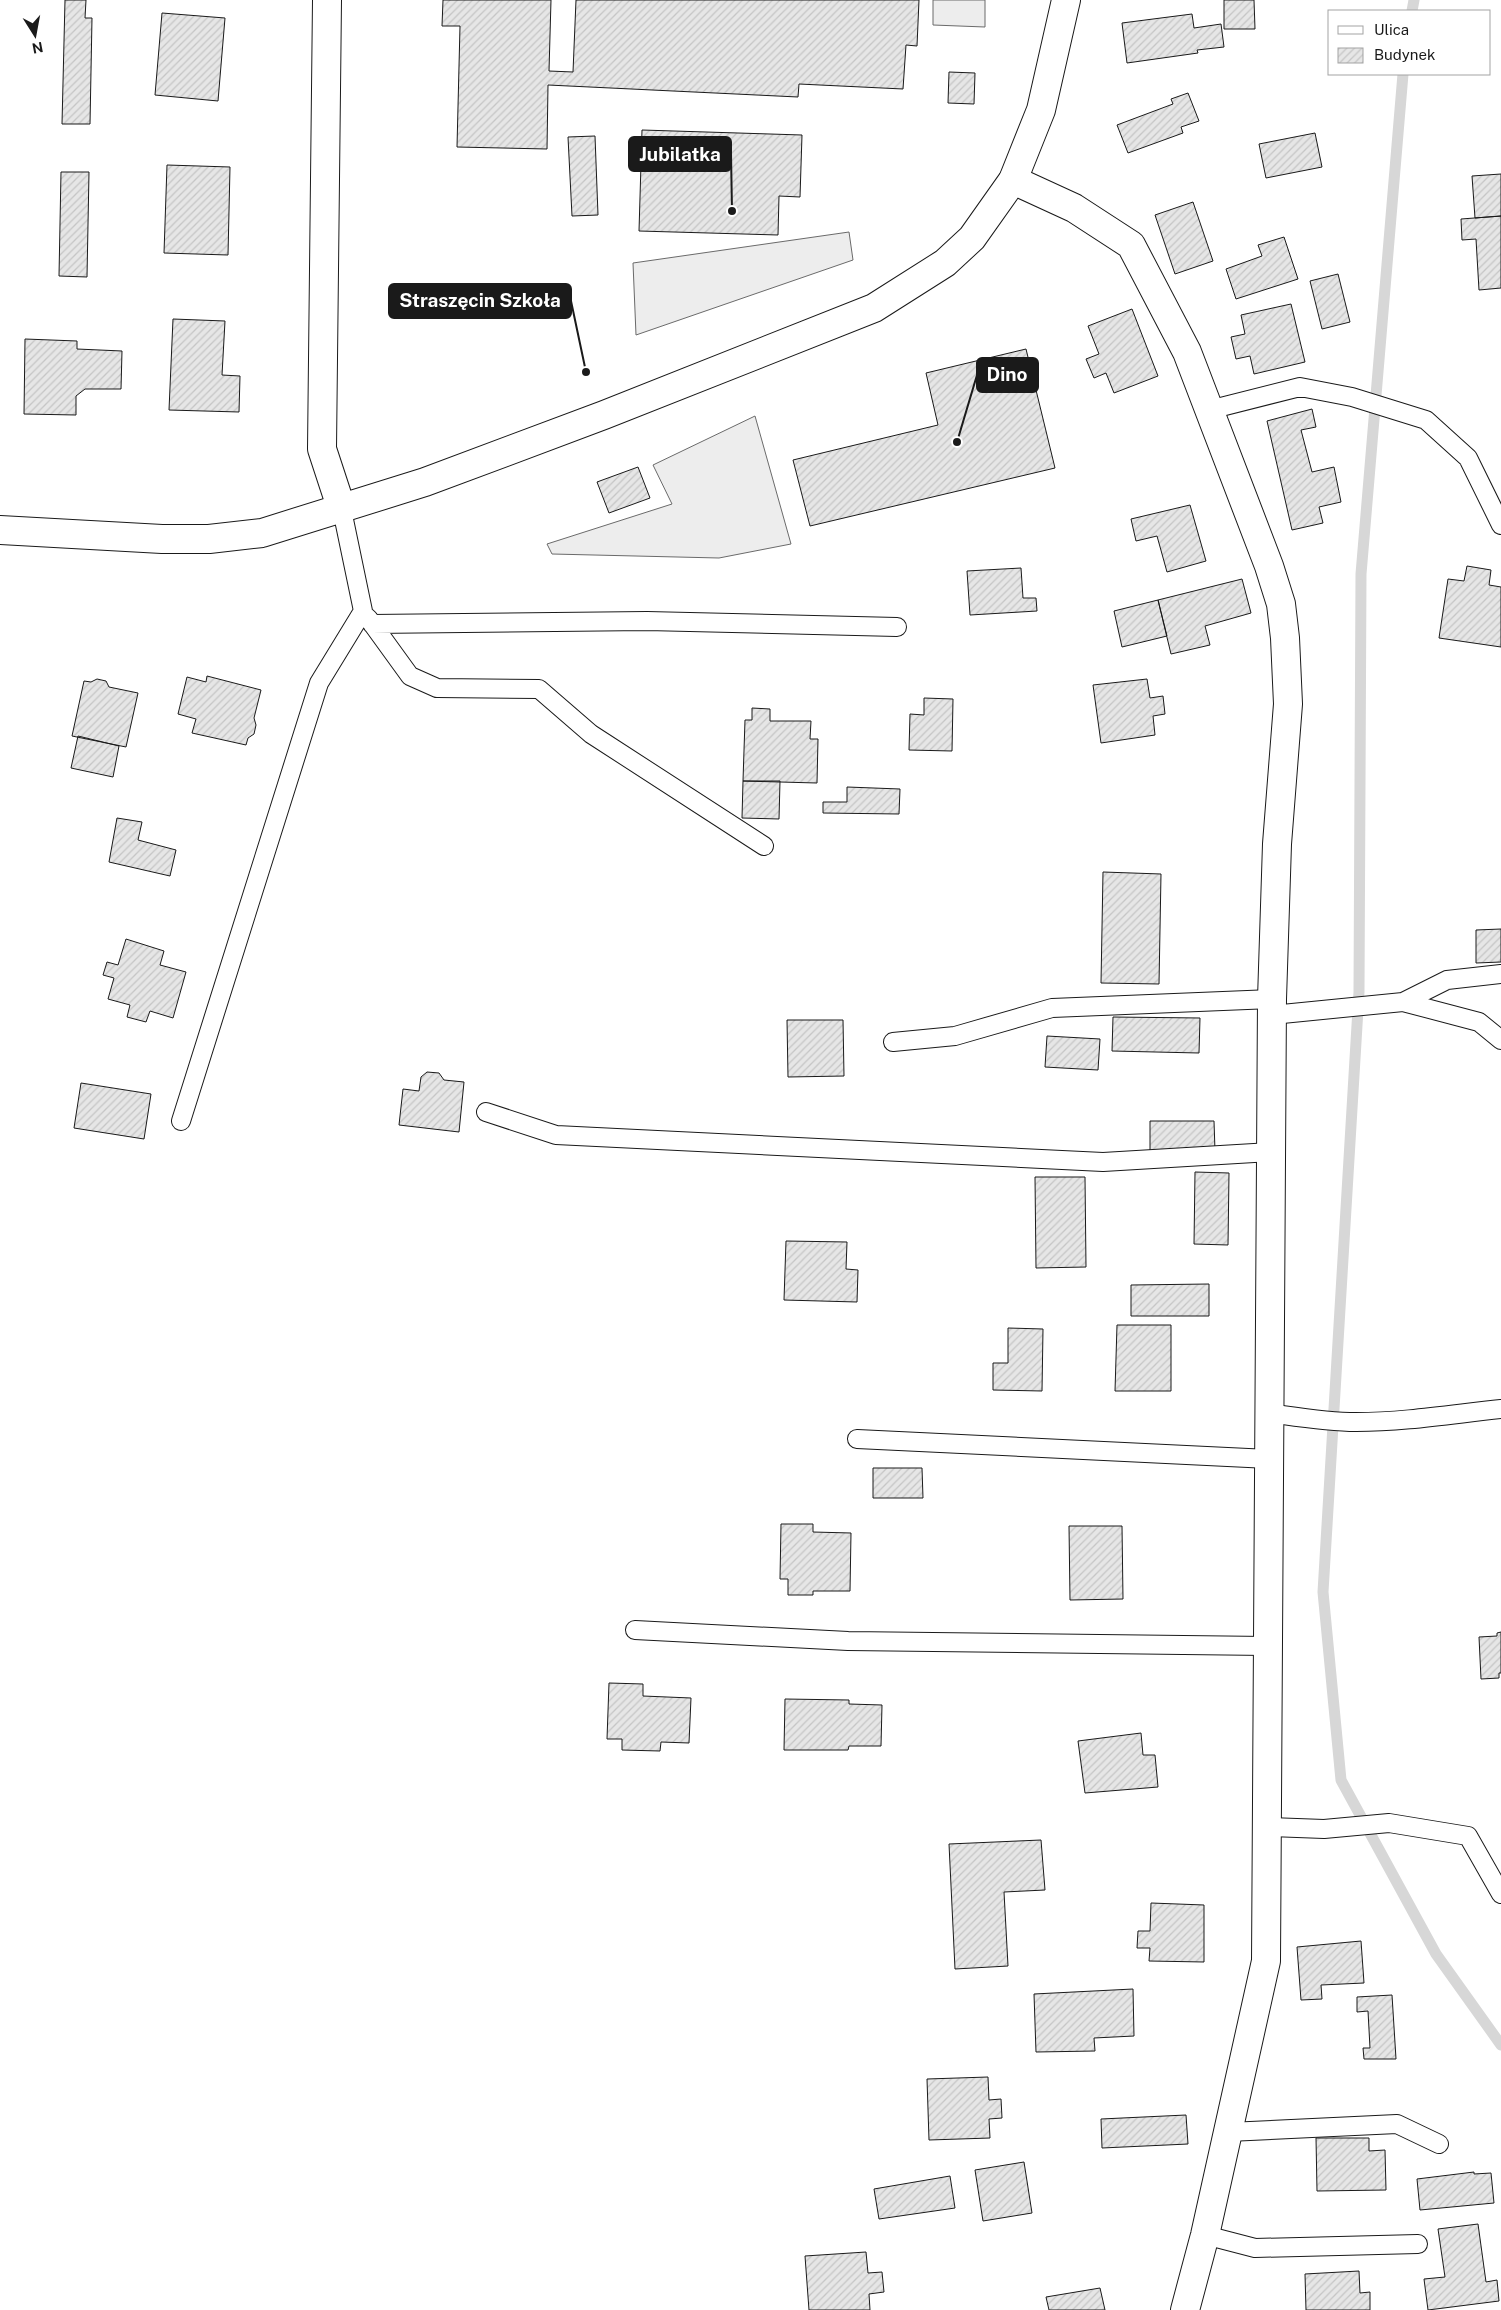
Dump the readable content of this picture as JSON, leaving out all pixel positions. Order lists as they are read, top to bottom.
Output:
{
  "places": ["Jubilatka", "Straszęcin Szkoła", "Dino"],
  "legend": ["Ulica", "Budynek"],
  "north": "bottom"
}
